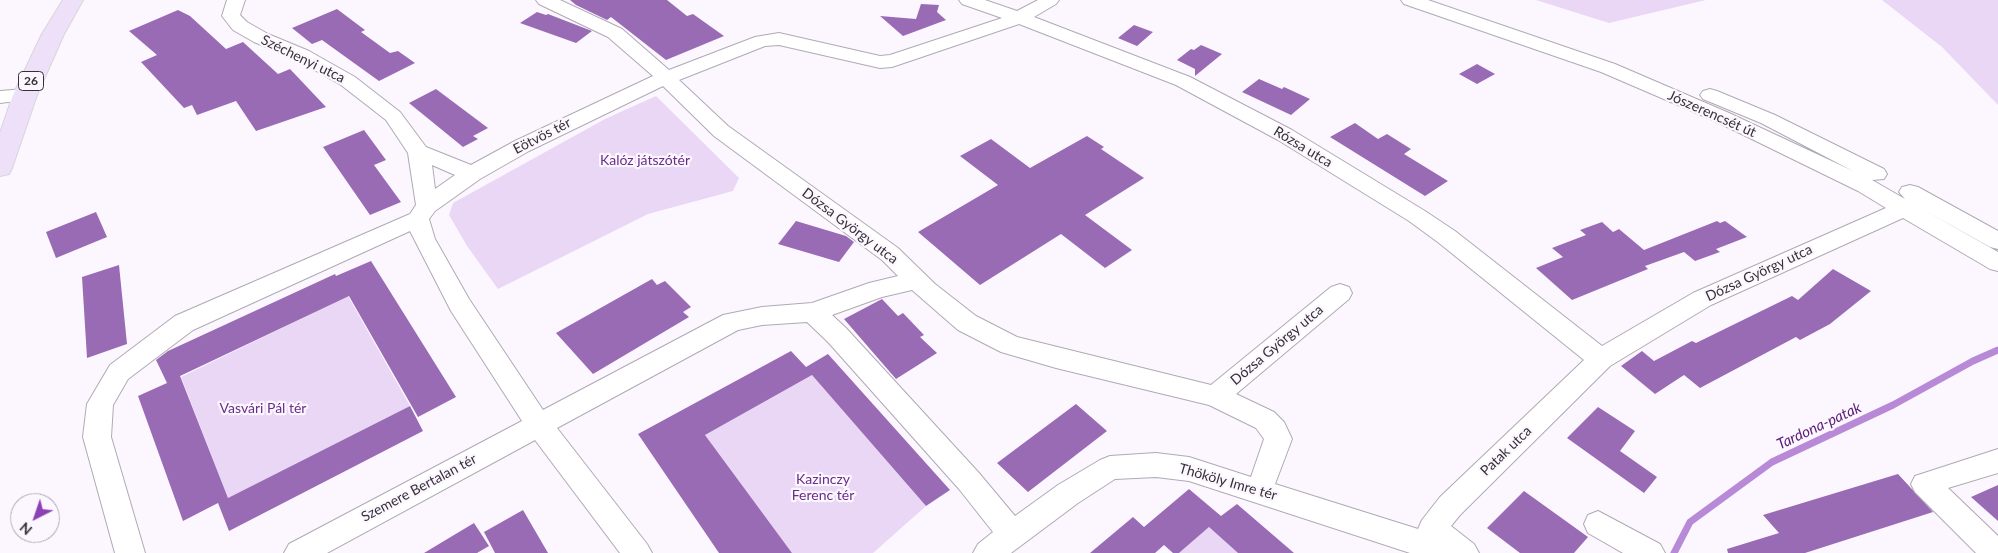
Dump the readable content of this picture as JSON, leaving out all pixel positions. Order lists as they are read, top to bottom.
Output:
{
  "streets": {
    "main road": ["26"],
    "street": [
      "Széchenyi utca",
      "Jószerencsét út",
      "Eötvös tér",
      "Rózsa utca",
      "Dózsa György utca",
      "Patak utca",
      "Thököly Imre tér",
      "Szemere Bertalan tér"
    ]
  },
  "crossings": [
    ["Széchenyi utca", "Eötvös tér"],
    ["Jószerencsét út", "Dózsa György utca"],
    ["Eötvös tér", "Rózsa utca"],
    ["Eötvös tér", "Dózsa György utca"],
    ["Rózsa utca", "Dózsa György utca"],
    ["Rózsa utca", "Patak utca"],
    ["Dózsa György utca", "Patak utca"],
    ["Dózsa György utca", "Thököly Imre tér"],
    ["Patak utca", "Thököly Imre tér"]
  ],
  "water": ["Tardona-patak"],
  "parks": ["Kalóz játszótér", "Vasvári Pál tér", "Kazinczy Ferenc tér"],
  "north": "bottom left"
}
